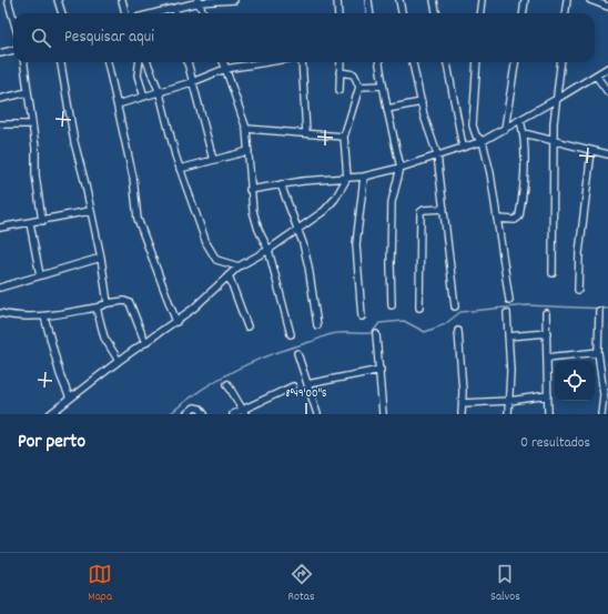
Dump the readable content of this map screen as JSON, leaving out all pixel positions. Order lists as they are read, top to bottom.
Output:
{
  "page": {
    "search": "Pesquisar aqui",
    "heading": ["Por perto", "0 resultados"],
    "nav": ["Mapa", "Rotas", "Salvos"]
  },
  "coordinates": ["8°49'00\"S"]
}
